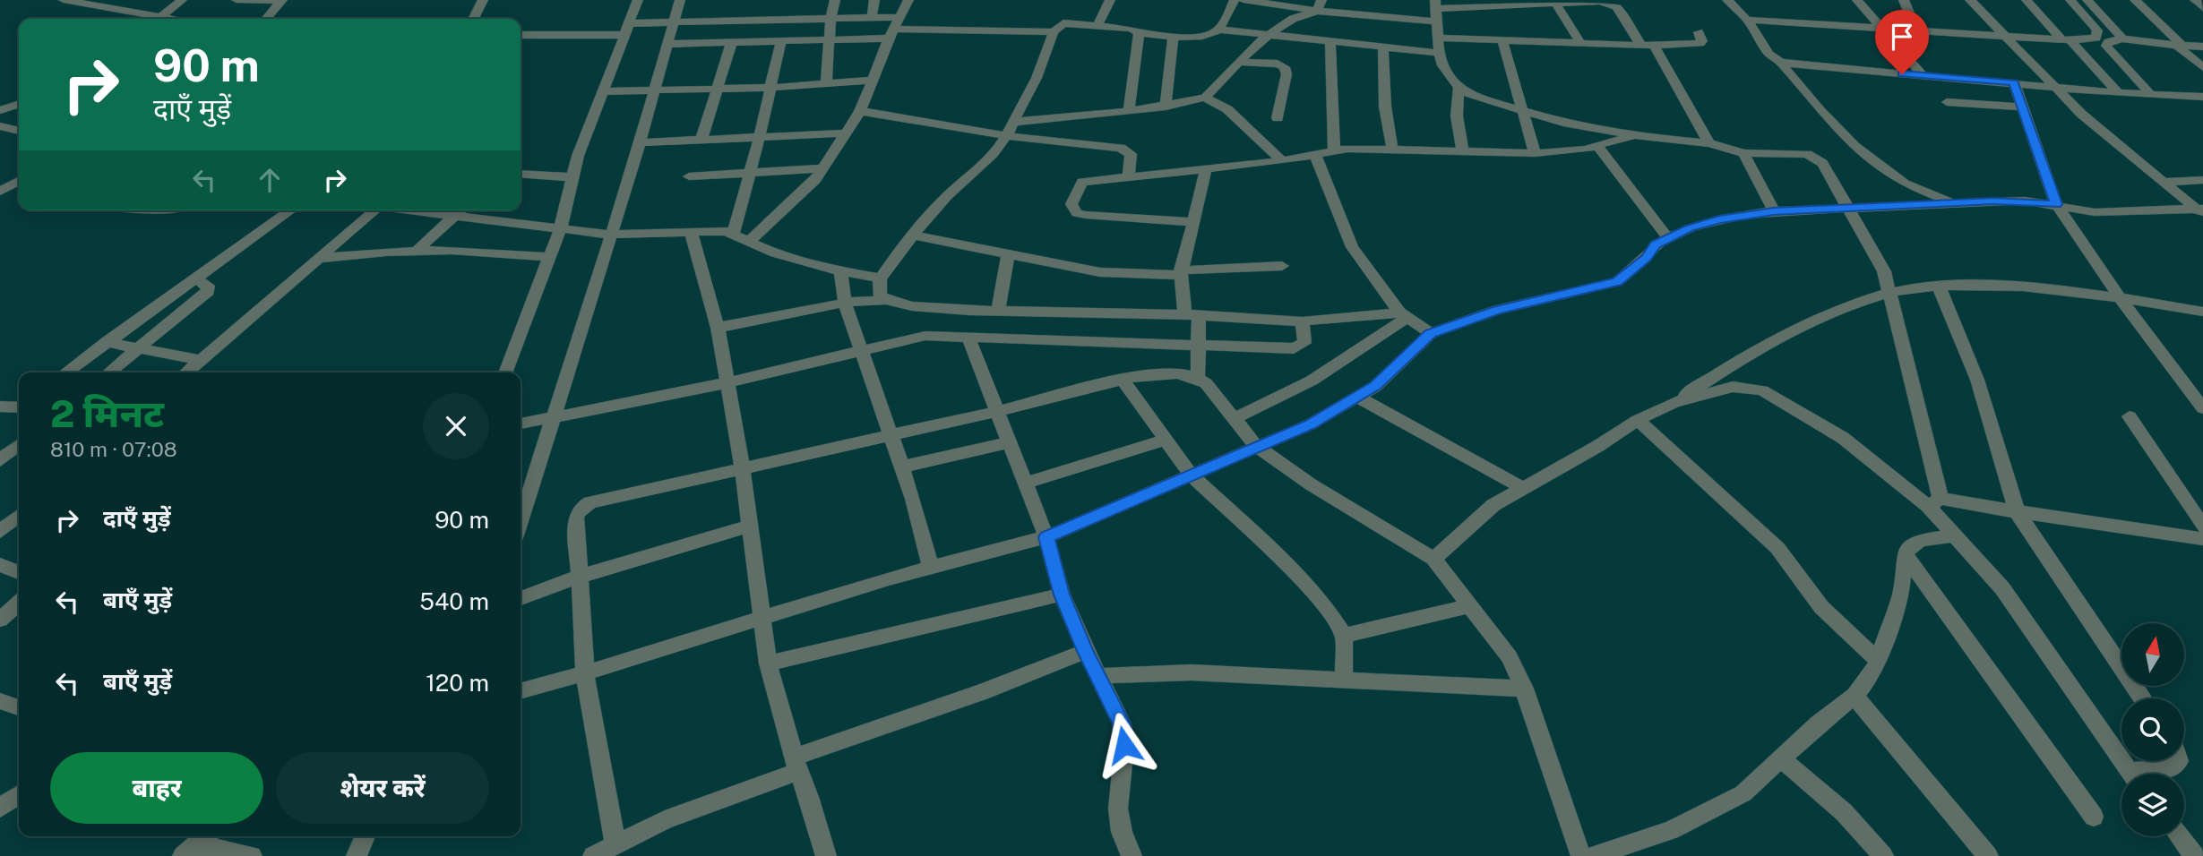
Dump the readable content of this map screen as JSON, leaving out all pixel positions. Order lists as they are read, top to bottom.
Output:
{
  "north": "top",
  "page": {
    "turn": ["90 m", "दाएँ मुड़ें"],
    "heading": ["2 मिनट", "810 m · 07:08"],
    "list": [
      {
        "name": "दाएँ मुड़ें",
        "value": "90 m"
      },
      {
        "name": "बाएँ मुड़ें",
        "value": "540 m"
      },
      {
        "name": "बाएँ मुड़ें",
        "value": "120 m"
      }
    ],
    "buttons": ["बाहर", "शेयर करें"]
  }
}
